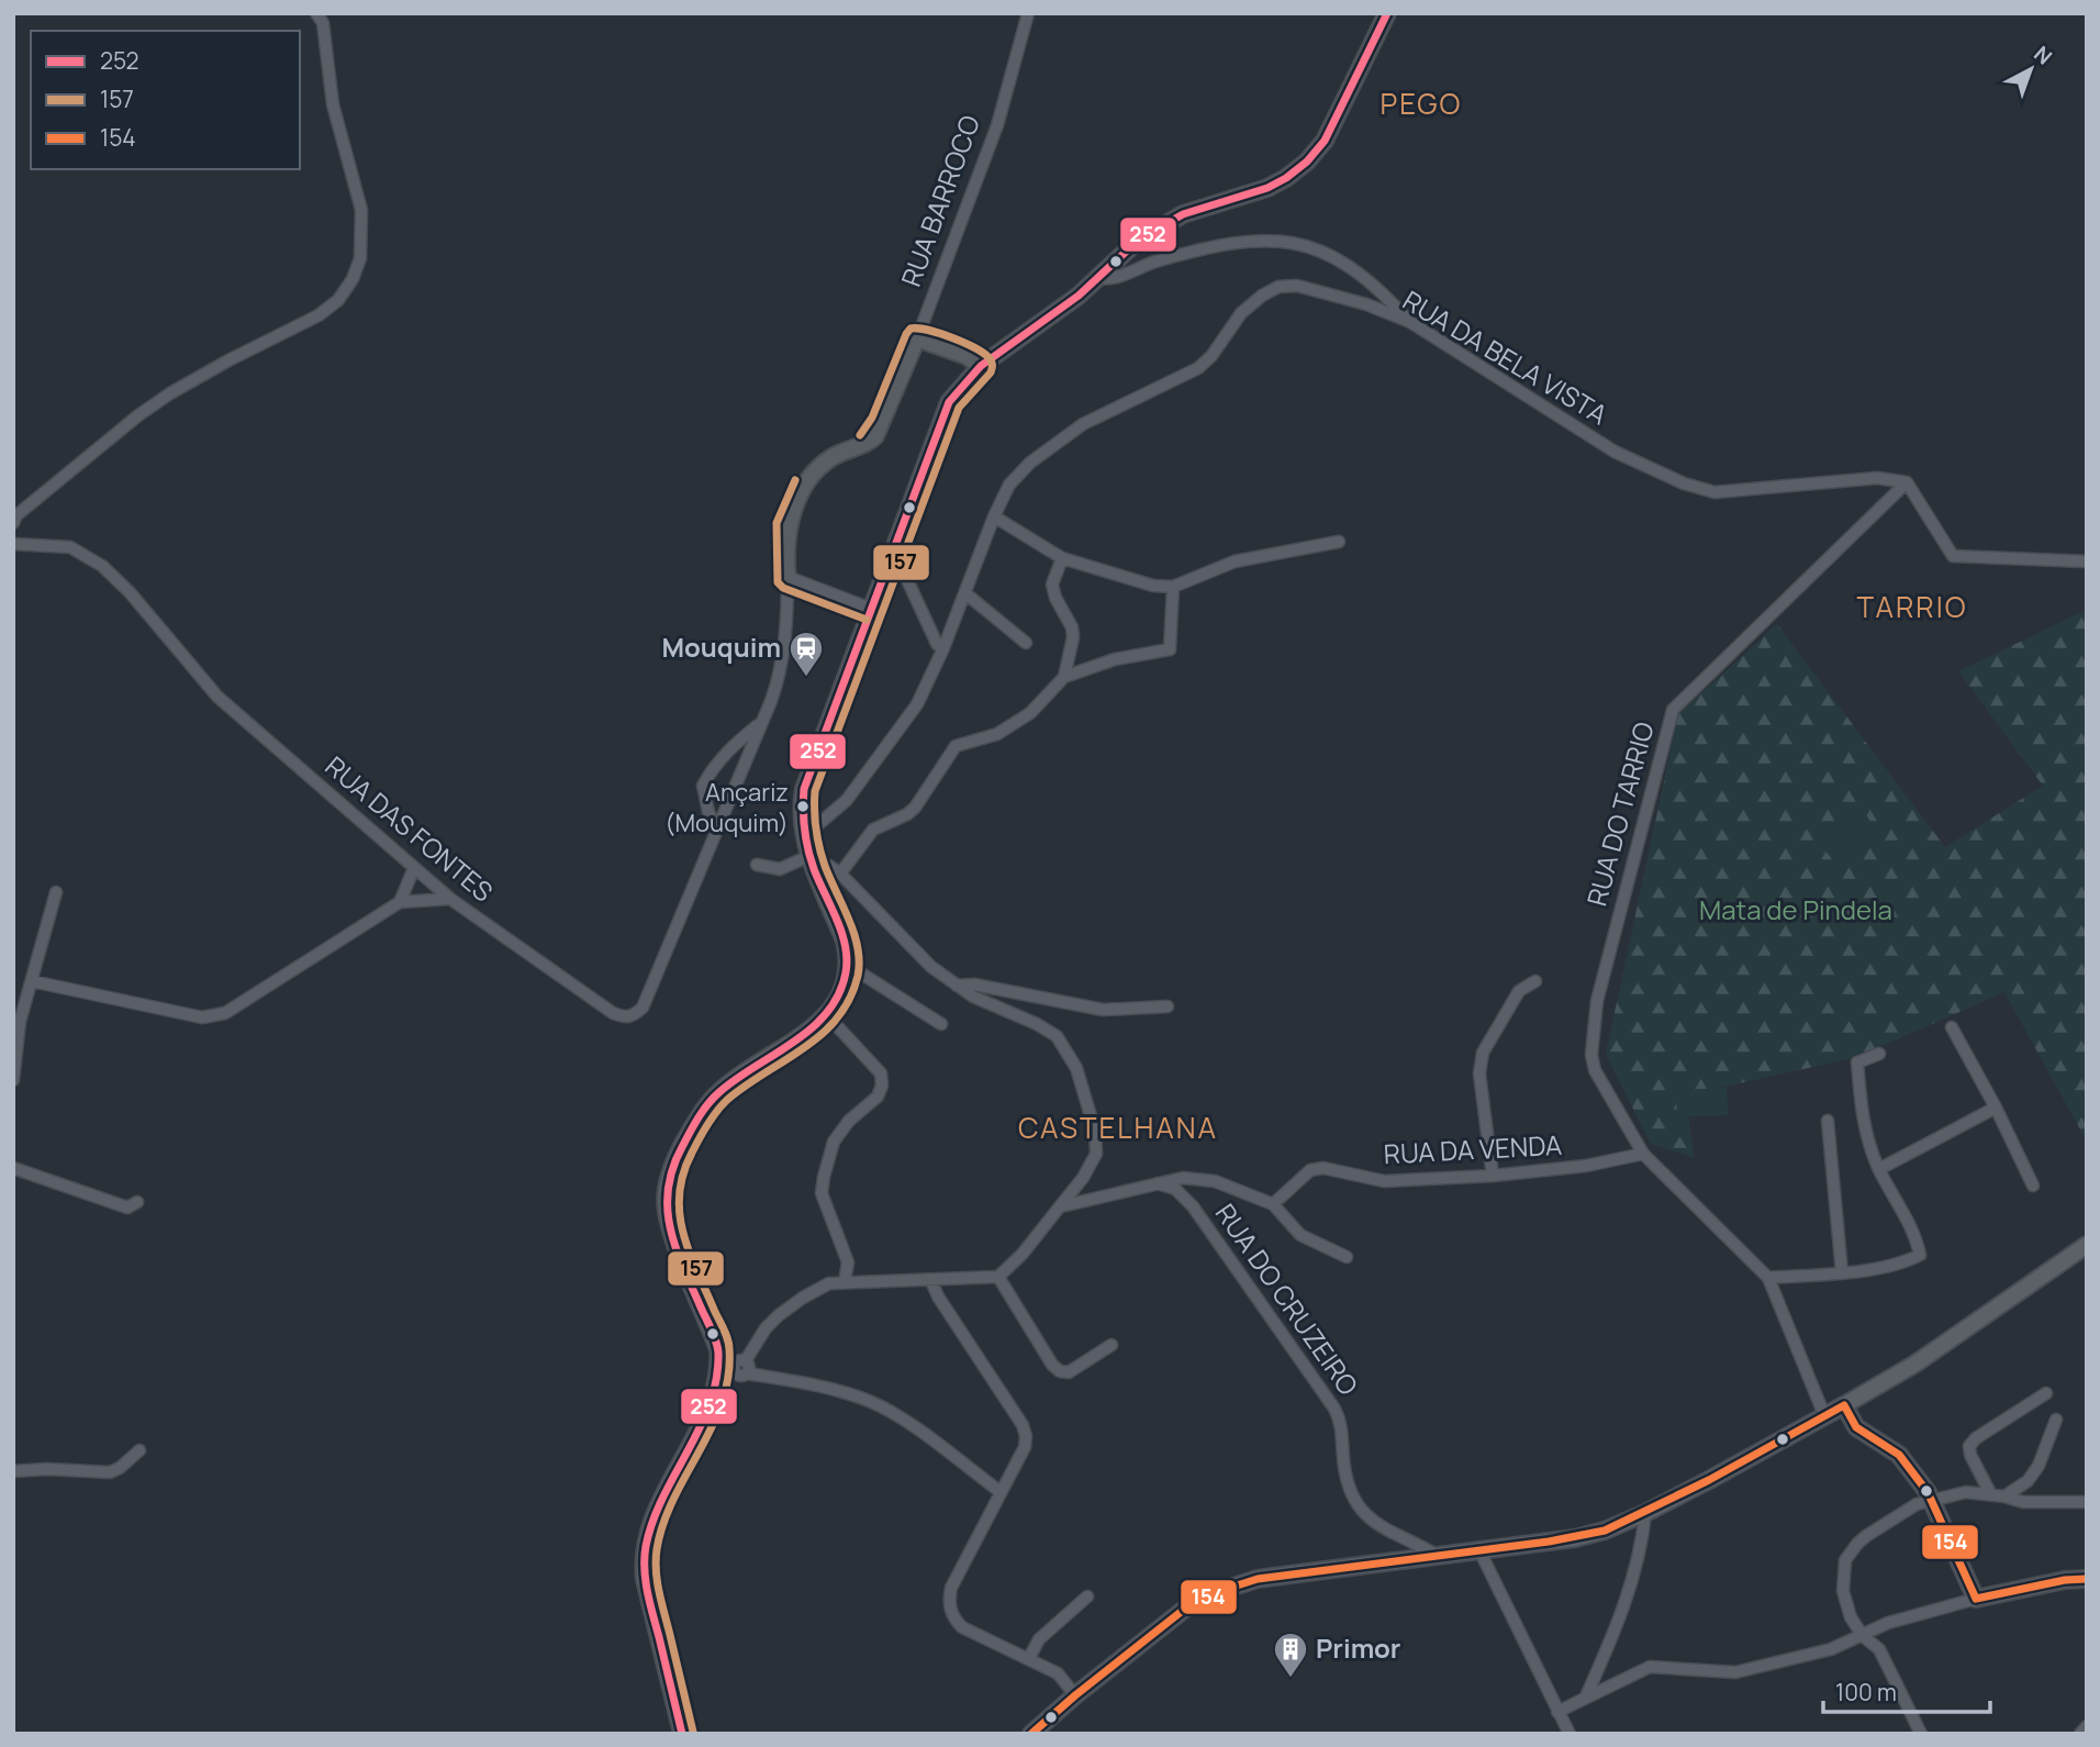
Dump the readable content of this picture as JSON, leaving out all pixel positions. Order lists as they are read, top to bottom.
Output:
{
  "streets": {
    "street": [
      "RUA BARROCO",
      "RUA DA BELA VISTA",
      "RUA DO TARRIO",
      "RUA DAS FONTES",
      "RUA DA VENDA",
      "RUA DO CRUZEIRO"
    ]
  },
  "crossings": [
    ["RUA BARROCO", "RUA DAS FONTES"],
    ["RUA DA BELA VISTA", "RUA DO TARRIO"],
    ["RUA DO TARRIO", "RUA DA VENDA"]
  ],
  "districts": ["PEGO", "TARRIO", "CASTELHANA"],
  "parks": ["Mata de Pindela"],
  "places": {
    "station": ["Mouquim"],
    "other": ["Ançariz (Mouquim)"],
    "building": ["Primor"]
  },
  "lines": ["transit line 252", "transit line 157", "transit line 154"],
  "legend": ["252", "157", "154"],
  "scale_bar": "100 m",
  "north": "top right"
}
